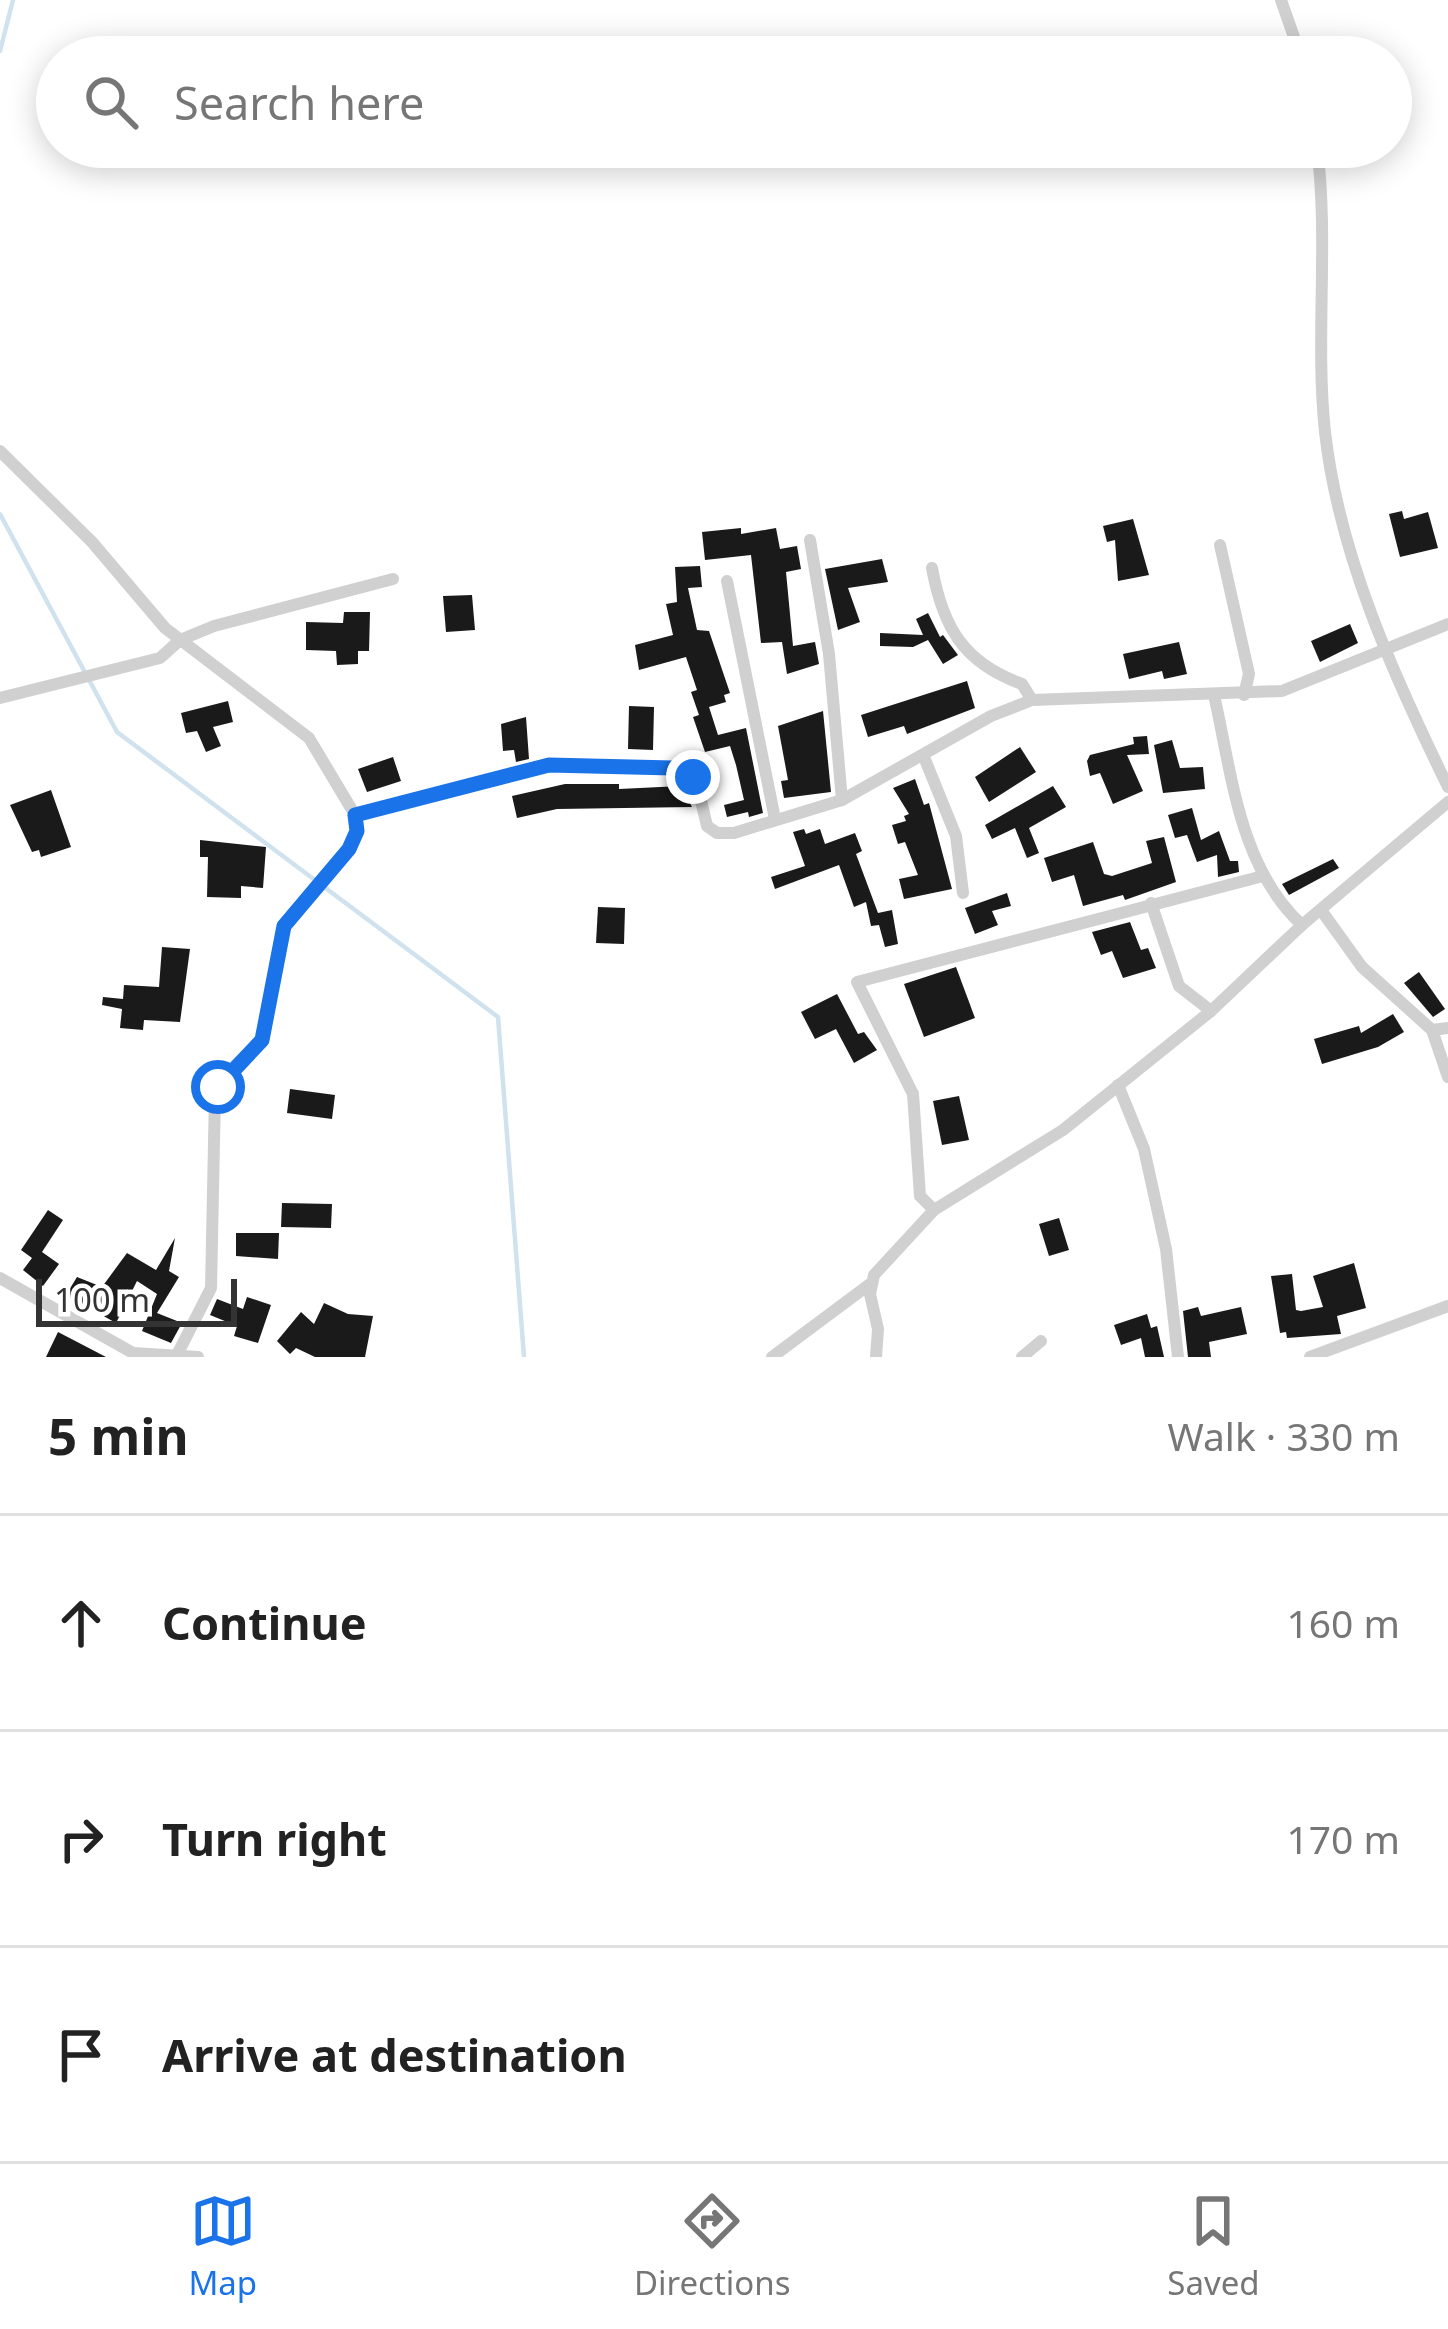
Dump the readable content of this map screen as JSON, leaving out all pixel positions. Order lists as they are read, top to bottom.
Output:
{
  "scale_bar": "100 m",
  "page": {
    "search": "Search here",
    "scale": "100 m",
    "heading": ["5 min", "Walk · 330 m"],
    "list": [
      ["Continue", "160 m"],
      ["Turn right", "170 m"],
      "Arrive at destination"
    ],
    "nav": ["Map", "Directions", "Saved"]
  }
}
